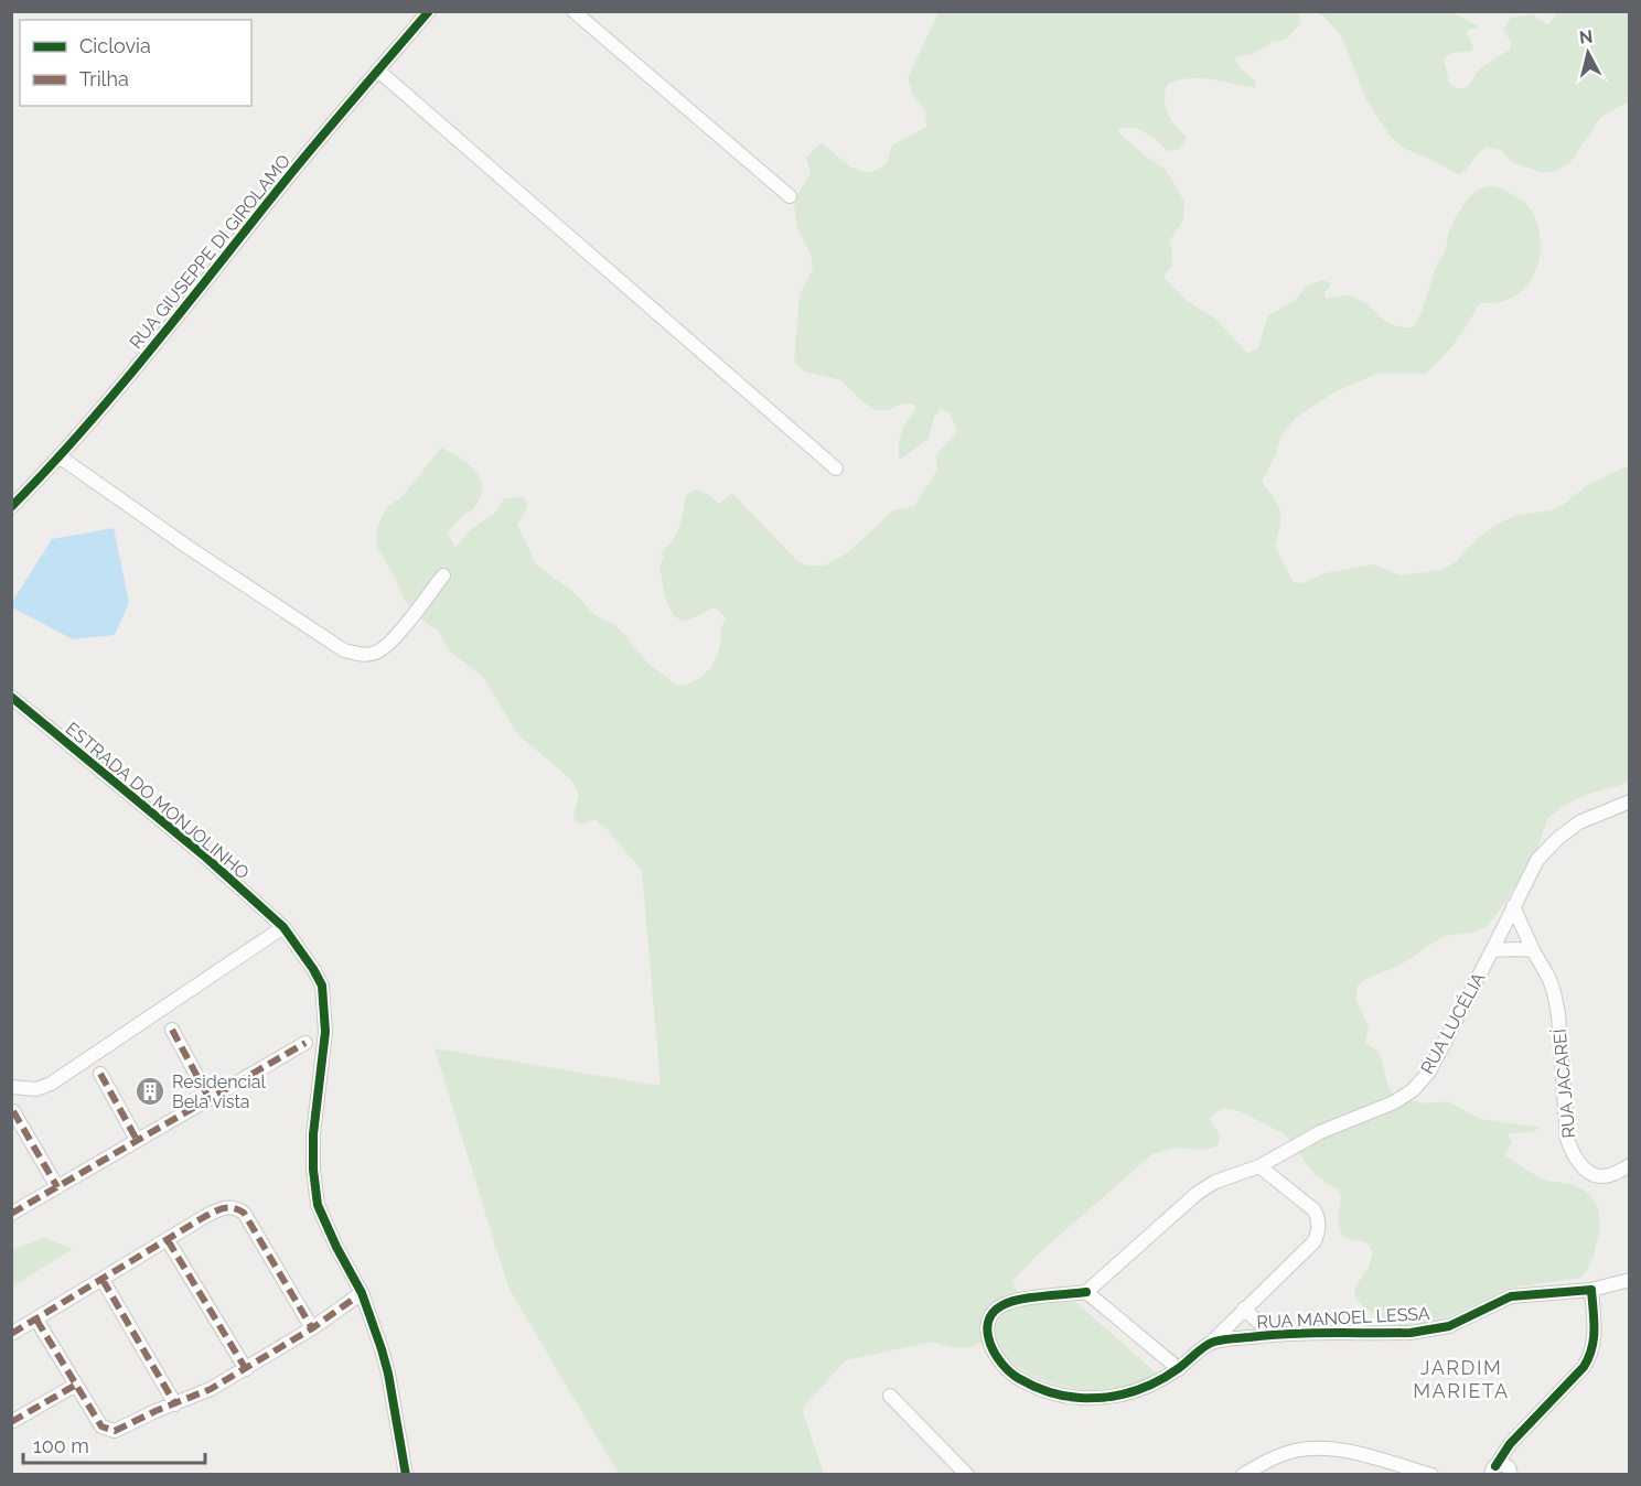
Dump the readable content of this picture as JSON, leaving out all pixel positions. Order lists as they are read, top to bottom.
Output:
{
  "streets": {
    "street": [
      "RUA GIUSEPPE DI GIROLAMO",
      "ESTRADA DO MONJOLINHO",
      "RUA LUCÉLIA",
      "RUA JACAREÍ",
      "RUA MANOEL LESSA"
    ]
  },
  "crossings": [
    ["RUA LUCÉLIA", "RUA JACAREÍ"]
  ],
  "districts": ["JARDIM MARIETA"],
  "places": {
    "building": ["Residencial Bela vista"]
  },
  "legend": ["Ciclovia", "Trilha"],
  "scale_bar": "100 m",
  "north": "top"
}
